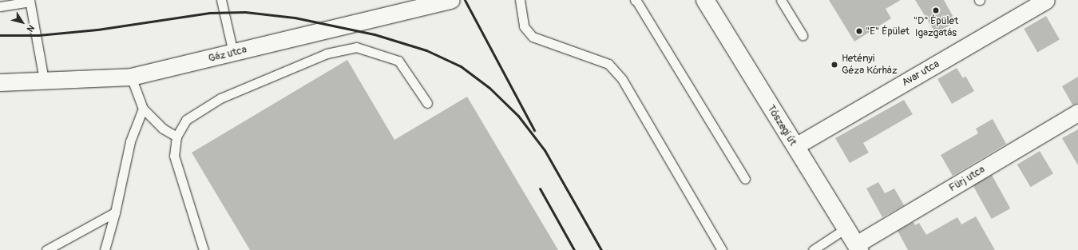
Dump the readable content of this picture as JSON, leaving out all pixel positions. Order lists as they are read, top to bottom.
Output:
{
  "streets": {
    "main road": ["Tószegi út"],
    "street": ["Gáz utca", "Avar utca", "Fürj utca"]
  },
  "crossings": [
    ["Avar utca", "Tószegi út"],
    ["Tószegi út", "Fürj utca"]
  ],
  "places": ["\"D\" Épület Igazgatás", "\"E\" Épület", "Hetényi Géza Kórház"],
  "north": "bottom right"
}
